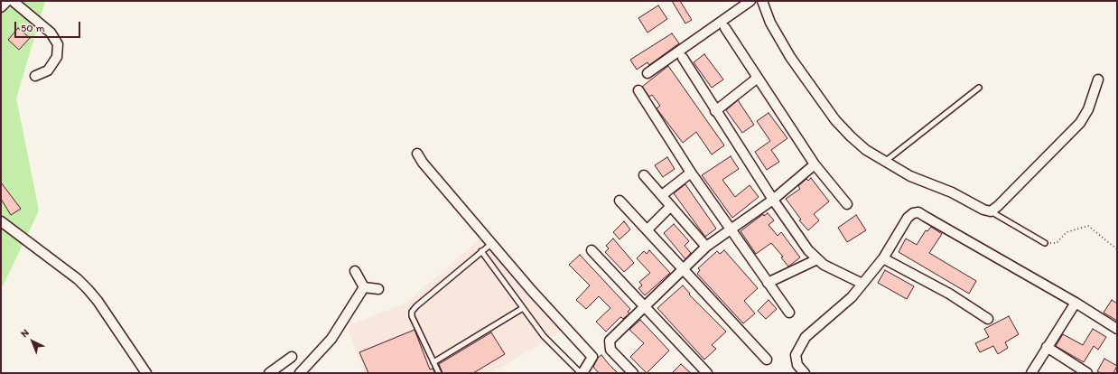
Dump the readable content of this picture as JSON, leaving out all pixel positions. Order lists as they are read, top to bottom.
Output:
{
  "scale_bar": "50 m",
  "north": "top left"
}
